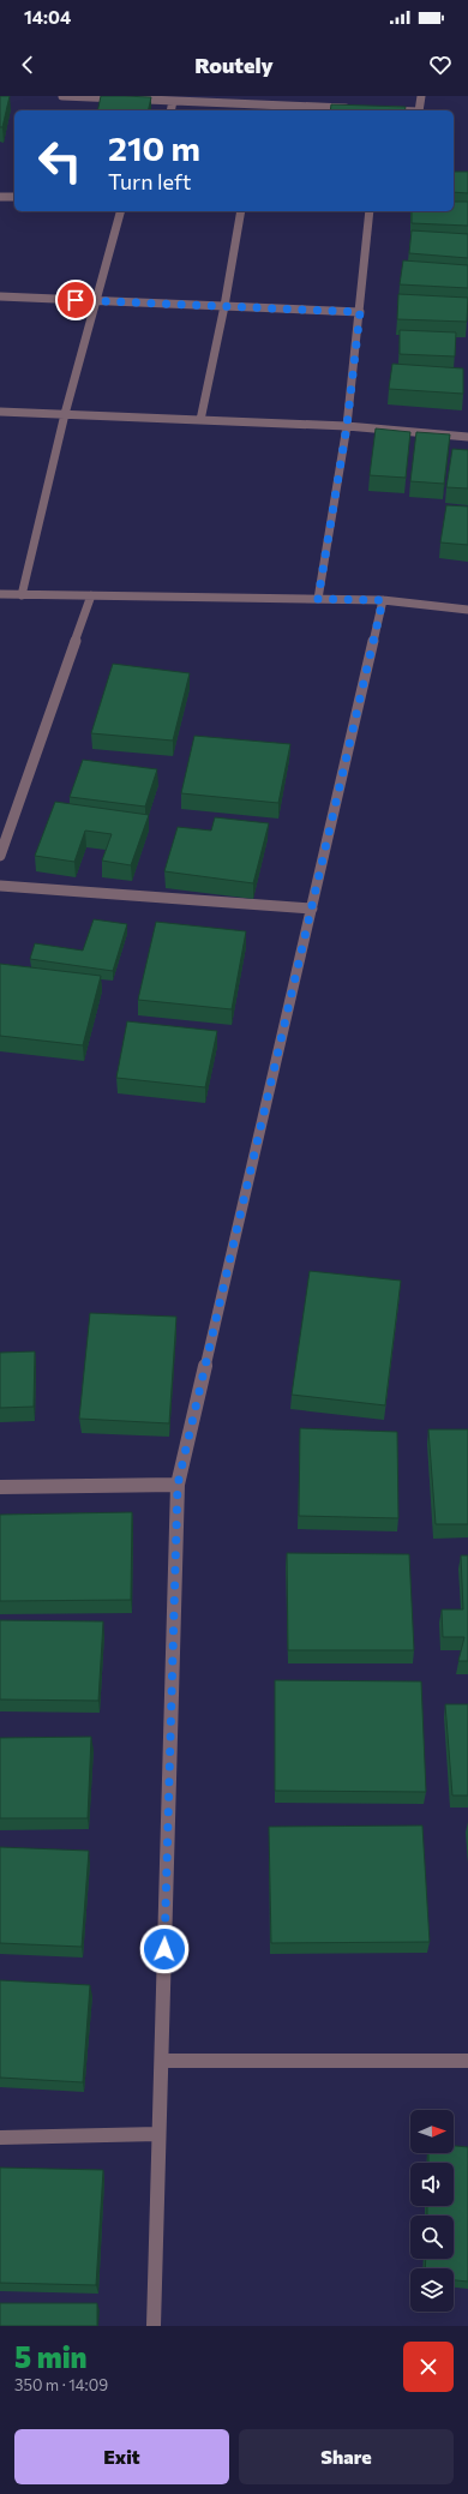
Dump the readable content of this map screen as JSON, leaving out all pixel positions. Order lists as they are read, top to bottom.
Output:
{
  "north": "right",
  "page": {
    "status": "14:04",
    "header": "Routely",
    "turn": ["210 m", "Turn left"],
    "heading": ["5 min", "350 m · 14:09"],
    "buttons": ["Exit", "Share"]
  }
}
